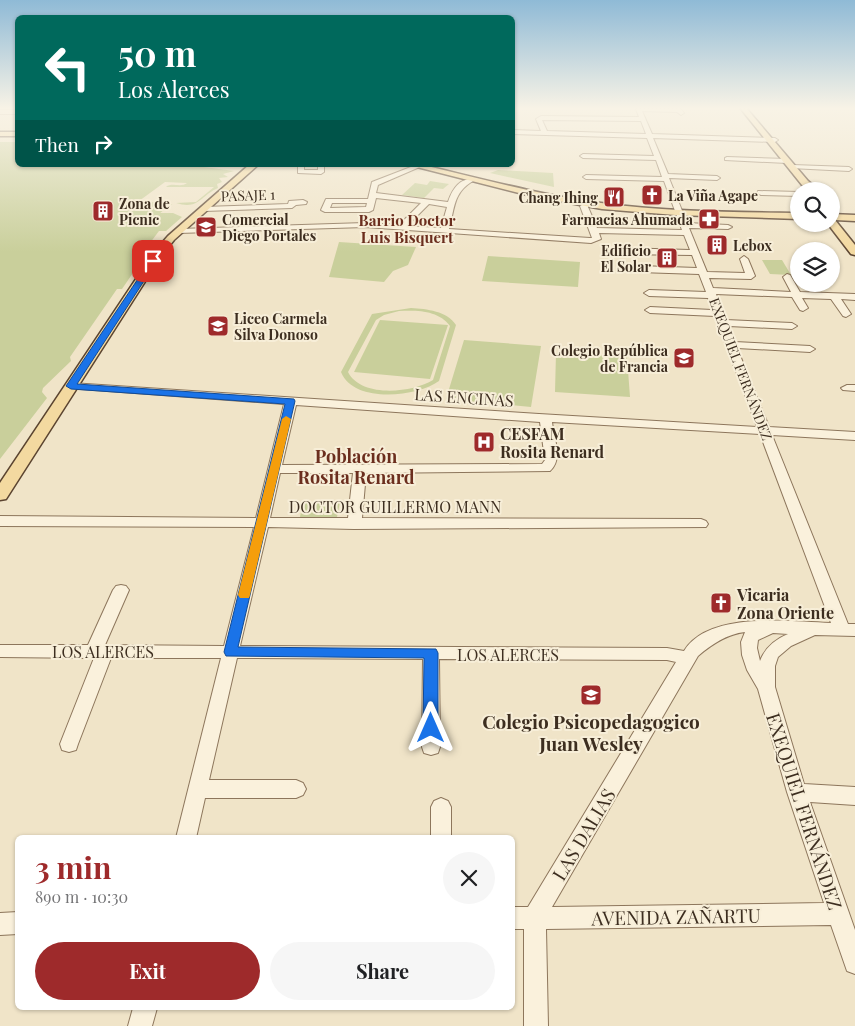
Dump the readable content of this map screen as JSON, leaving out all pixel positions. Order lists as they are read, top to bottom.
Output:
{
  "streets": {
    "street": [
      "PASAJE 1",
      "EXEQUIEL FERNÁNDEZ",
      "LAS ENCINAS",
      "DOCTOR GUILLERMO MANN",
      "LOS ALERCES",
      "LAS DALIAS",
      "AVENIDA ZAÑARTU"
    ]
  },
  "crossings": [
    ["EXEQUIEL FERNÁNDEZ", "LAS ENCINAS"],
    ["EXEQUIEL FERNÁNDEZ", "AVENIDA ZAÑARTU"],
    ["LOS ALERCES", "LAS DALIAS"],
    ["LAS DALIAS", "AVENIDA ZAÑARTU"]
  ],
  "districts": ["Barrio Doctor Luis Bisquert", "Población Rosita Renard"],
  "places": {
    "church": ["La Viña Agape", "Vicaria Zona Oriente"],
    "restaurant": ["Chang Ihing"],
    "building": ["Zona de Picnic", "Lebox", "Edificio El Solar"],
    "pharmacy": ["Farmacias Ahumada"],
    "school or university": [
      "Comercial Diego Portales",
      "Liceo Carmela Silva Donoso",
      "Colegio República de Francia",
      "Colegio Psicopedagogico Juan Wesley"
    ],
    "hospital": ["CESFAM Rosita Renard"]
  },
  "page": {
    "turn": ["50 m", "Los Alerces"],
    "then": "Then",
    "heading": ["3 min", "890 m · 10:30"],
    "buttons": ["Exit", "Share"]
  }
}
